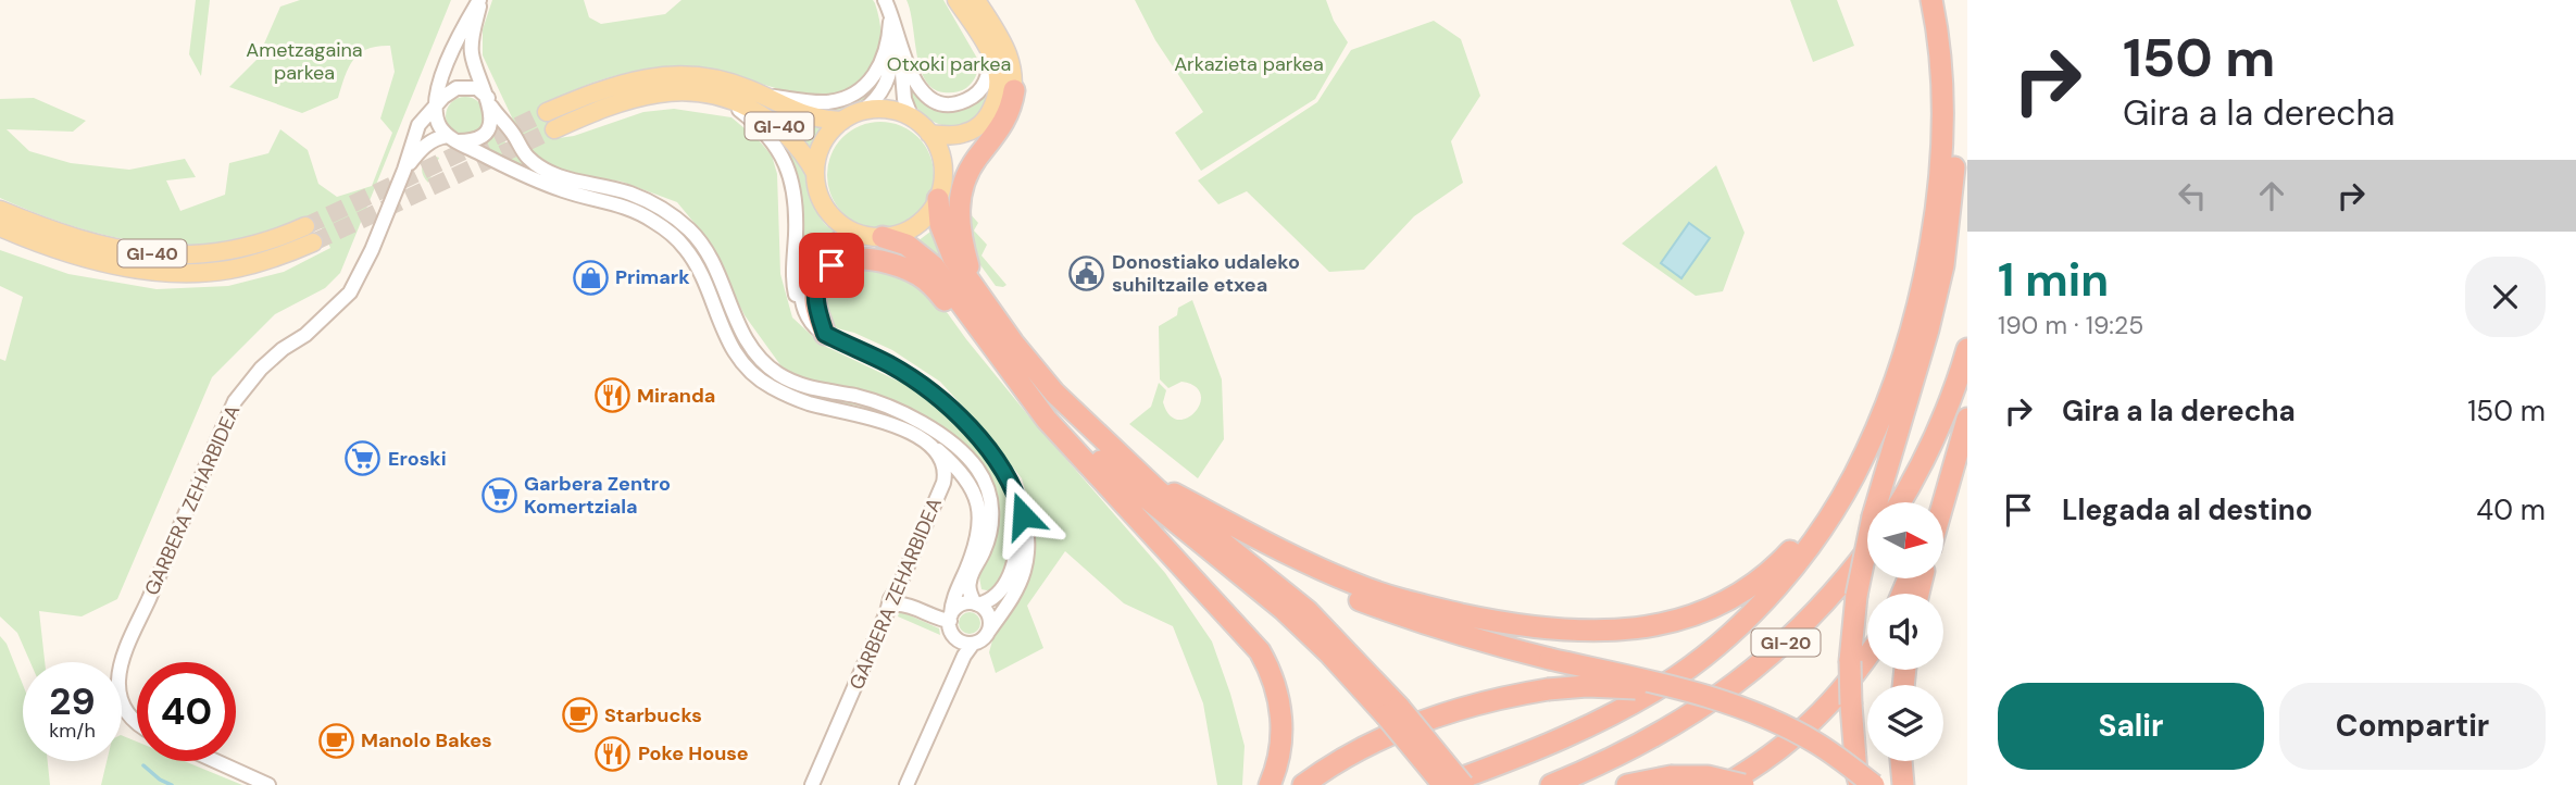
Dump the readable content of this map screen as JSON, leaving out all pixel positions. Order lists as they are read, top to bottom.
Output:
{
  "streets": {
    "highway": ["GI-20"],
    "main road": ["GI-40"],
    "street": ["GARBERA ZEHARBIDEA"]
  },
  "parks": ["Ametzagaina parkea", "Otxoki parkea", "Arkazieta parkea"],
  "places": {
    "public building": ["Donostiako udaleko suhiltzaile etxea"],
    "shop": ["Primark"],
    "restaurant": ["Miranda", "Poke House"],
    "supermarket": ["Eroski", "Garbera Zentro Komertziala"],
    "cafe": ["Starbucks", "Manolo Bakes"]
  },
  "north": "right",
  "page": {
    "turn": ["150 m", "Gira a la derecha"],
    "heading": ["1 min", "190 m · 19:25"],
    "list": [
      {
        "name": "Gira a la derecha",
        "value": "150 m"
      },
      {
        "name": "Llegada al destino",
        "value": "40 m"
      }
    ],
    "speed": "29 km/h",
    "limit": "40",
    "buttons": ["Salir", "Compartir"]
  }
}
